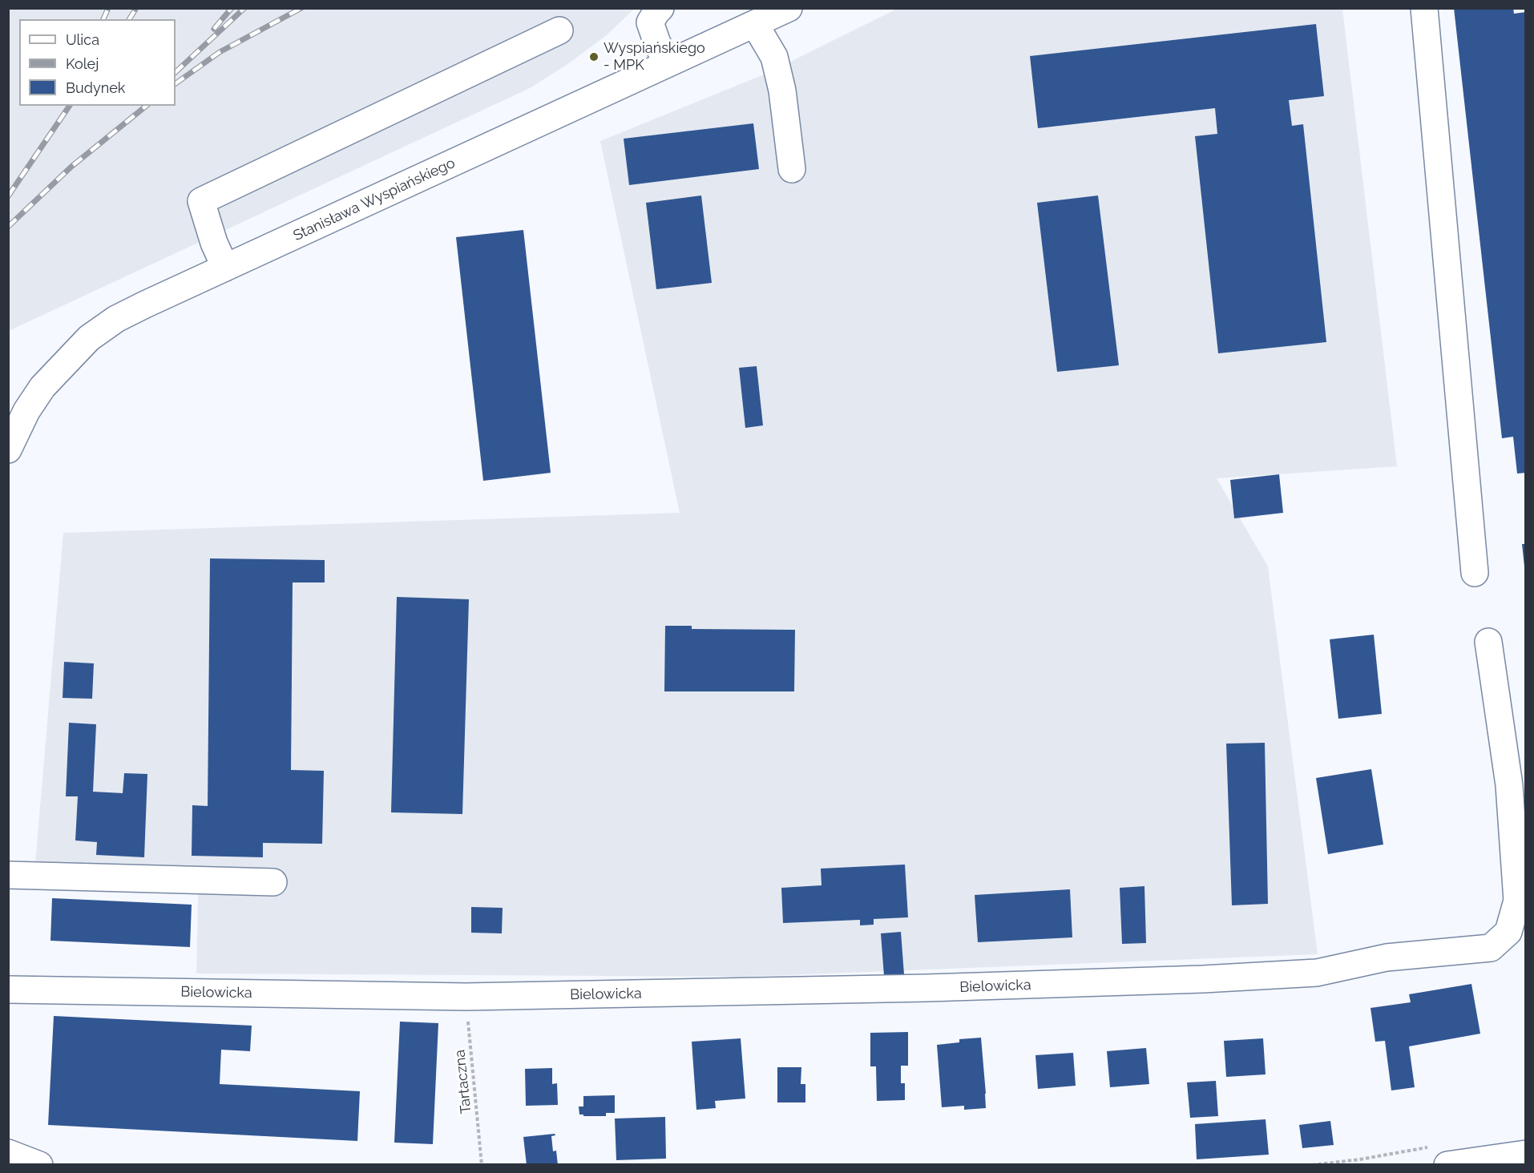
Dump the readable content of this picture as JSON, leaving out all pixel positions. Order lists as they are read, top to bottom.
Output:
{
  "streets": {
    "street": ["Stanisława Wyspiańskiego", "Bielowicka"],
    "path": ["Tartaczna"]
  },
  "crossings": [
    ["Bielowicka", "Tartaczna"]
  ],
  "places": ["Wyspiańskiego - MPK"],
  "legend": ["Ulica", "Kolej", "Budynek"]
}
